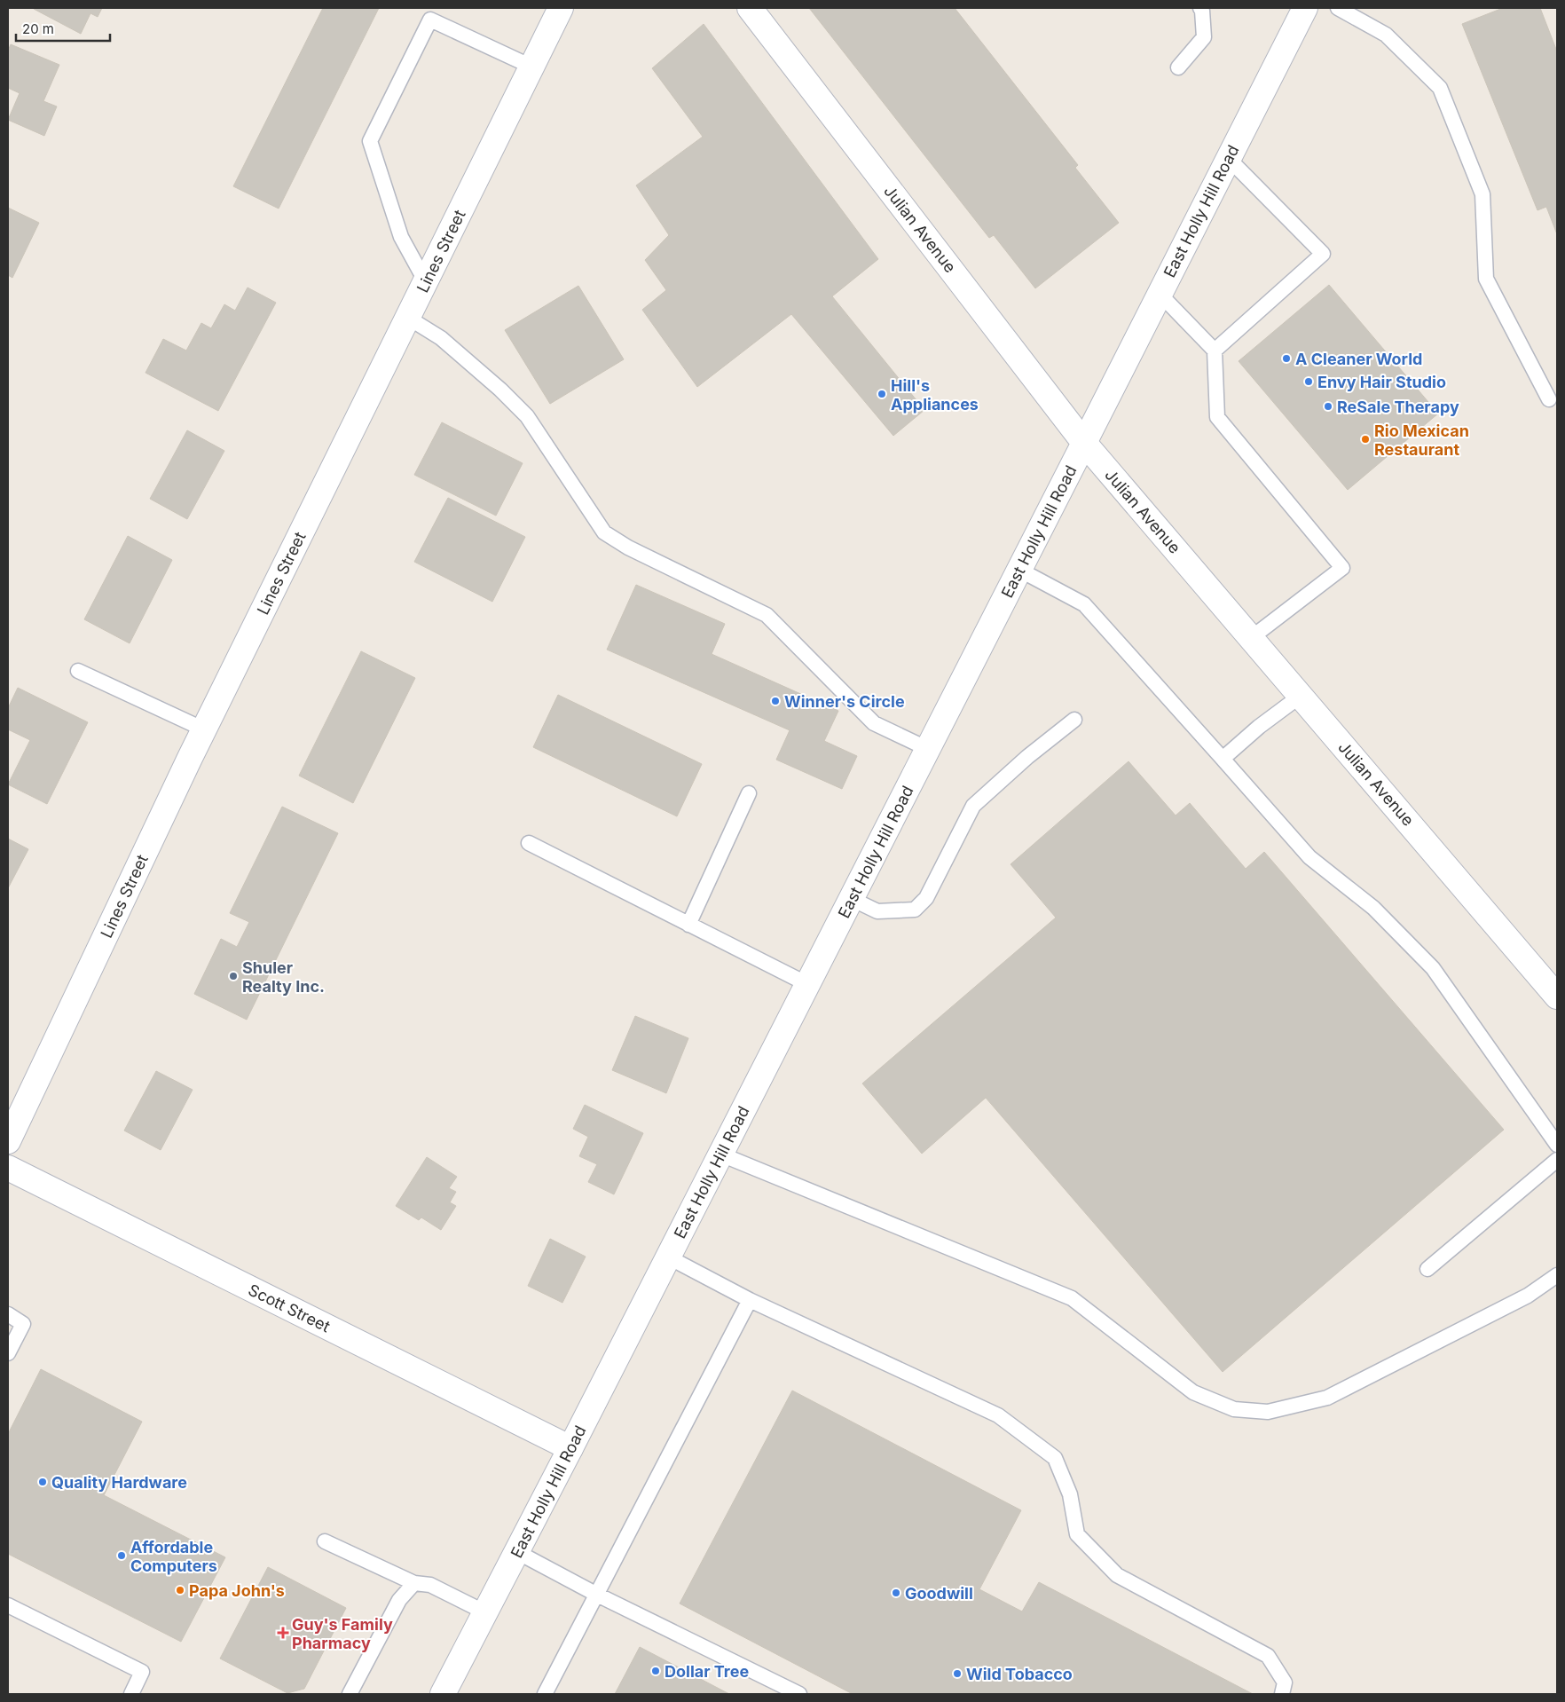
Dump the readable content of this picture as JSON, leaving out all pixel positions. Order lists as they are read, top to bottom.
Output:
{
  "streets": {
    "street": [
      "East Holly Hill Road",
      "Julian Avenue",
      "Lines Street",
      "Scott Street"
    ]
  },
  "crossings": [
    ["East Holly Hill Road", "Julian Avenue"],
    ["East Holly Hill Road", "Scott Street"]
  ],
  "places": {
    "other": [
      "A Cleaner World",
      "Envy Hair Studio",
      "Hill's Appliances",
      "ReSale Therapy",
      "Rio Mexican Restaurant",
      "Winner's Circle",
      "Shuler Realty Inc.",
      "Quality Hardware",
      "Affordable Computers",
      "Papa John's",
      "Goodwill",
      "Dollar Tree",
      "Wild Tobacco"
    ],
    "health": ["Guy's Family Pharmacy"]
  },
  "scale_bar": "20 m"
}
